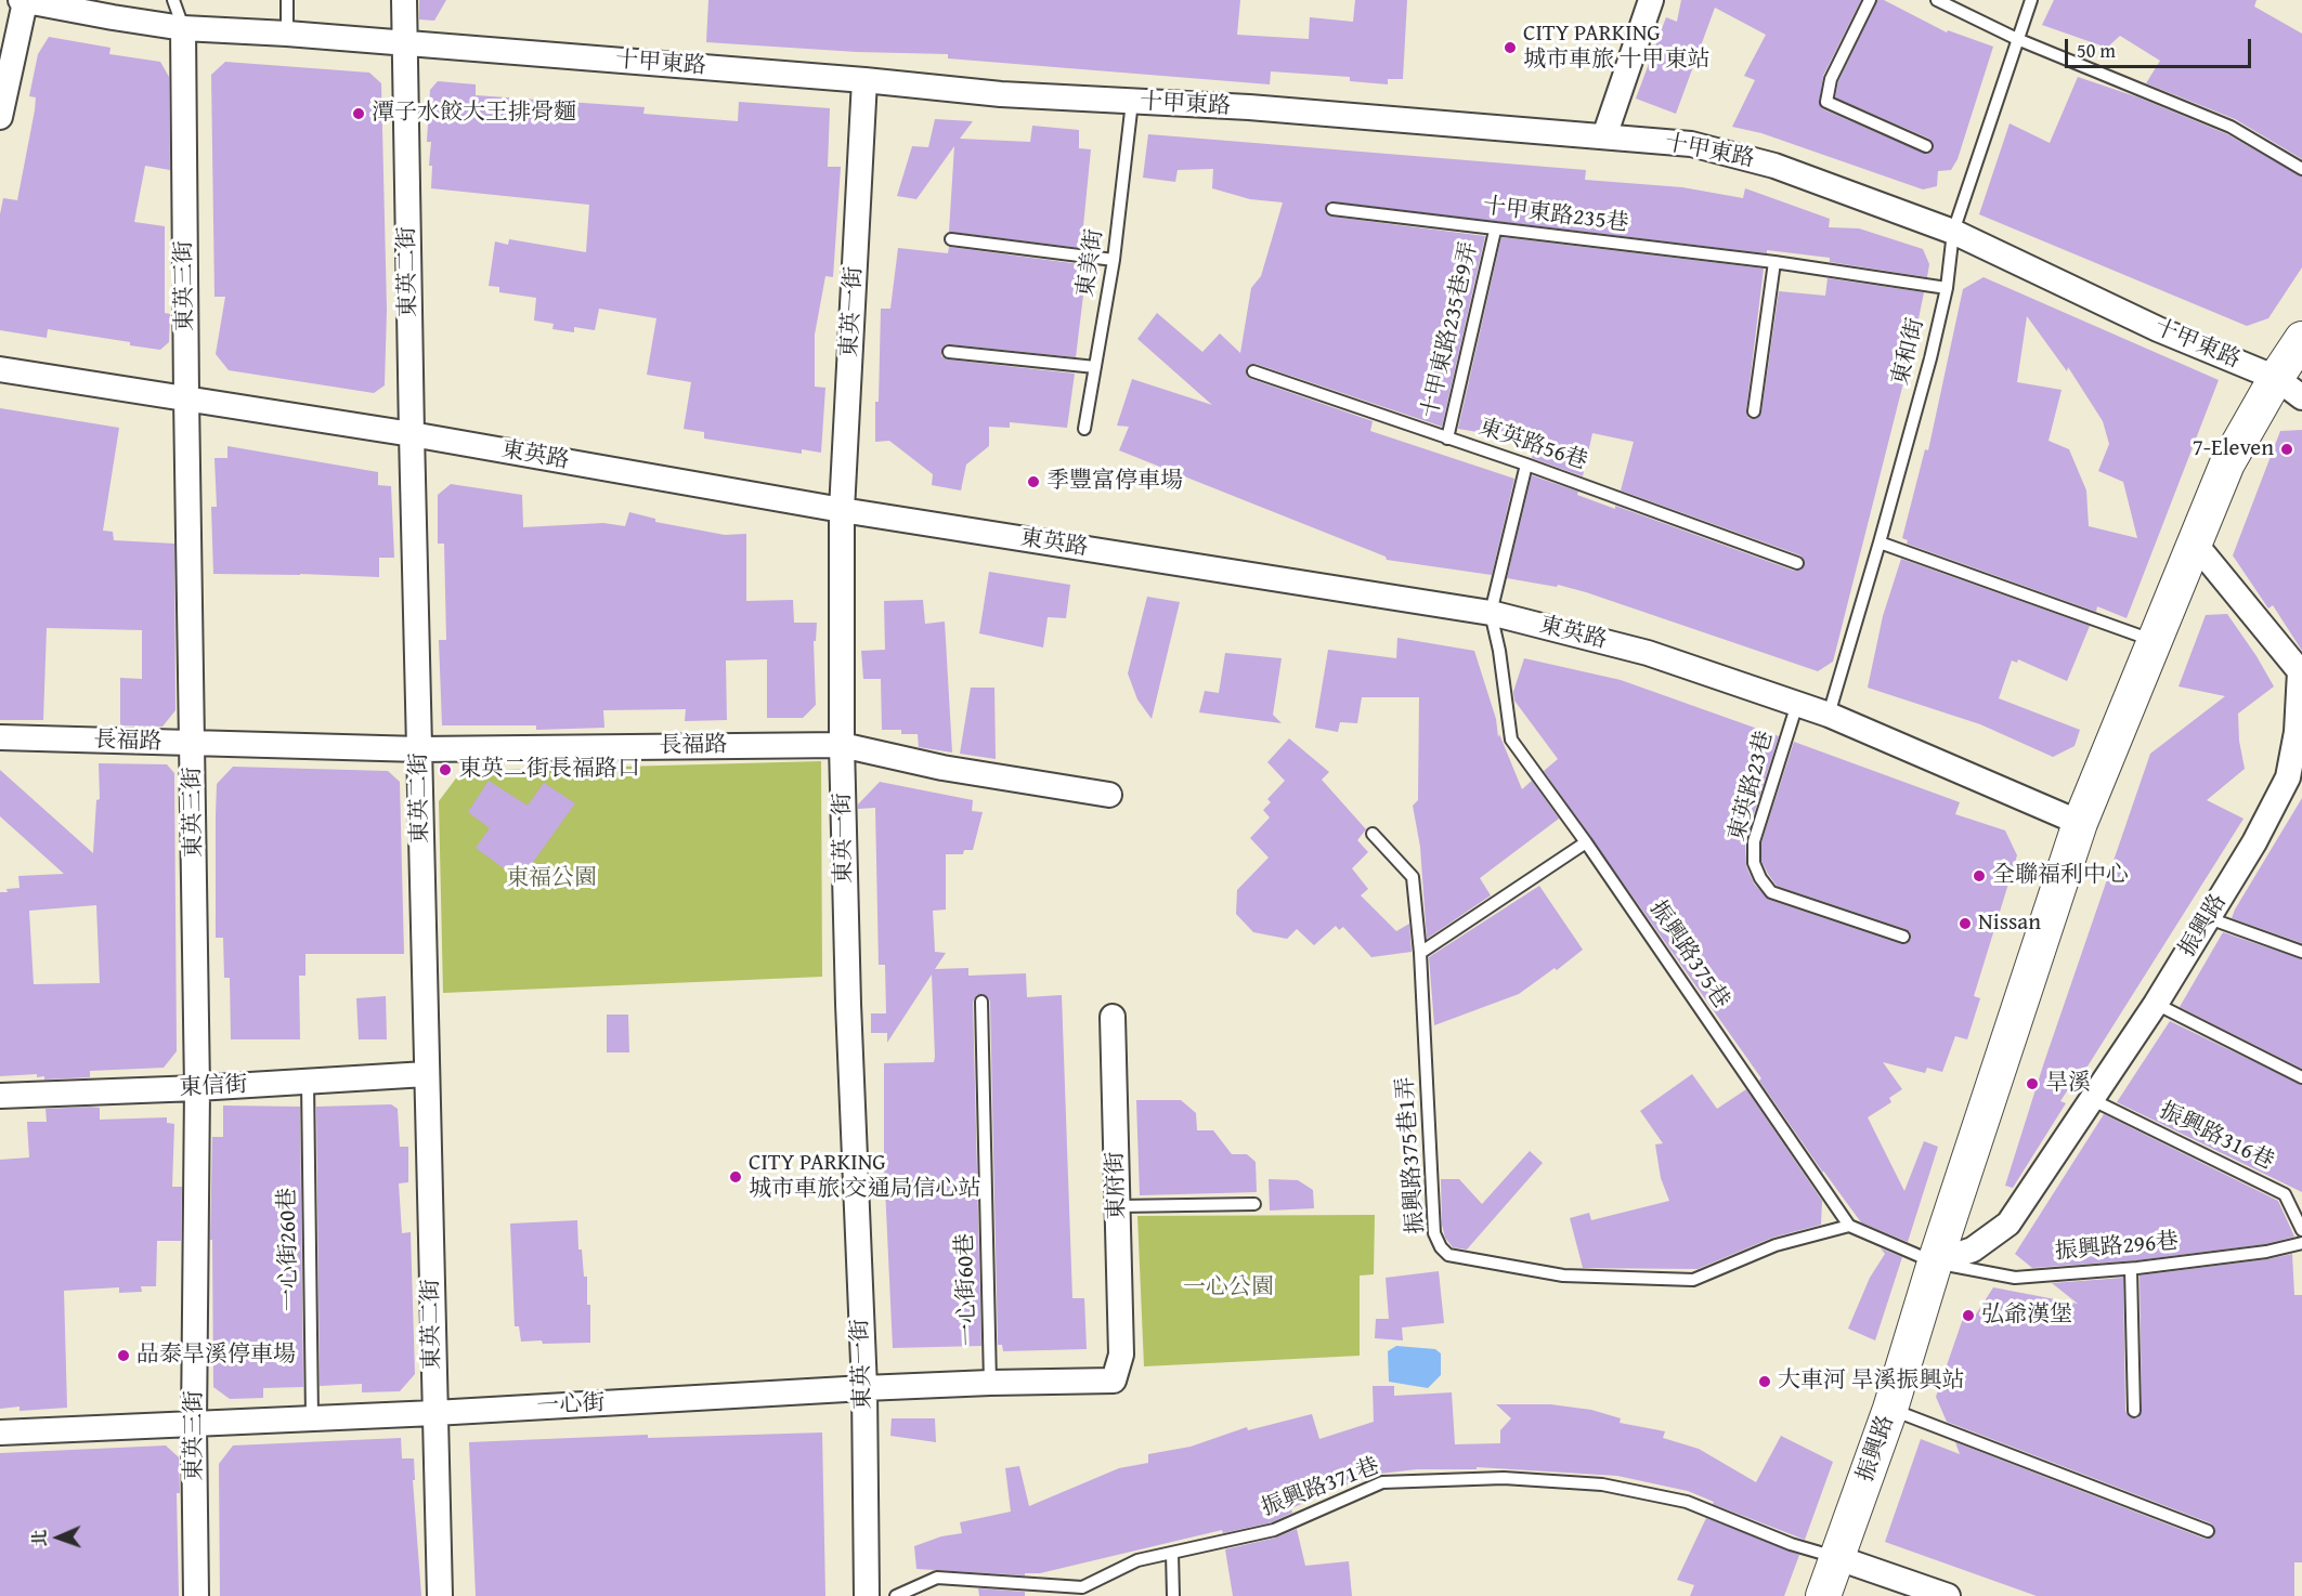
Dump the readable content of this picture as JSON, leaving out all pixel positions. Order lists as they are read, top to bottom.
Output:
{
  "streets": {
    "main road": ["振興路"],
    "street": [
      "十甲東路",
      "東英二街",
      "東英三街",
      "東英一街",
      "東英路",
      "長福路",
      "東信街",
      "東府街",
      "一心街"
    ],
    "lane": [
      "十甲東路235巷",
      "東美街",
      "十甲東路235巷9弄",
      "東和街",
      "東英路56巷",
      "東英路23巷",
      "振興路375巷",
      "振興路316巷",
      "振興路375巷1弄",
      "振興路296巷",
      "一心街260巷",
      "一心街60巷",
      "振興路371巷"
    ]
  },
  "crossings": [
    ["十甲東路", "東美街"],
    ["十甲東路", "東英二街"],
    ["十甲東路", "東英三街"],
    ["十甲東路", "東英一街"],
    ["十甲東路", "東和街"],
    ["十甲東路", "振興路"],
    ["十甲東路235巷", "十甲東路235巷9弄"],
    ["十甲東路235巷", "東和街"],
    ["東英二街", "東英路"],
    ["東英二街", "長福路"],
    ["東英二街", "東信街"],
    ["東英二街", "一心街"],
    ["東英三街", "東英路"],
    ["東英三街", "長福路"],
    ["東英三街", "東信街"],
    ["東英三街", "一心街"],
    ["東英一街", "東英路"],
    ["東英一街", "長福路"],
    ["東英一街", "一心街"],
    ["十甲東路235巷9弄", "東英路56巷"],
    ["東和街", "東英路"],
    ["東英路", "東英路23巷"],
    ["東英路", "振興路"],
    ["東英路", "振興路375巷"],
    ["振興路", "振興路316巷"],
    ["振興路", "振興路296巷"],
    ["振興路", "振興路371巷"],
    ["振興路375巷", "振興路375巷1弄"],
    ["東信街", "一心街260巷"],
    ["東府街", "一心街"],
    ["一心街260巷", "一心街"],
    ["一心街60巷", "一心街"]
  ],
  "parks": ["東福公園", "一心公園"],
  "places": [
    "CITY PARKING 城市車旅 十甲東站",
    "潭子水餃大王排骨麵",
    "7-Eleven",
    "季豐富停車場",
    "東英二街長福路口",
    "全聯福利中心",
    "Nissan",
    "旱溪",
    "CITY PARKING 城市車旅 交通局信心站",
    "弘爺漢堡",
    "品泰旱溪停車場",
    "大車河 旱溪振興站"
  ],
  "scale_bar": "50 m",
  "north": "left"
}
